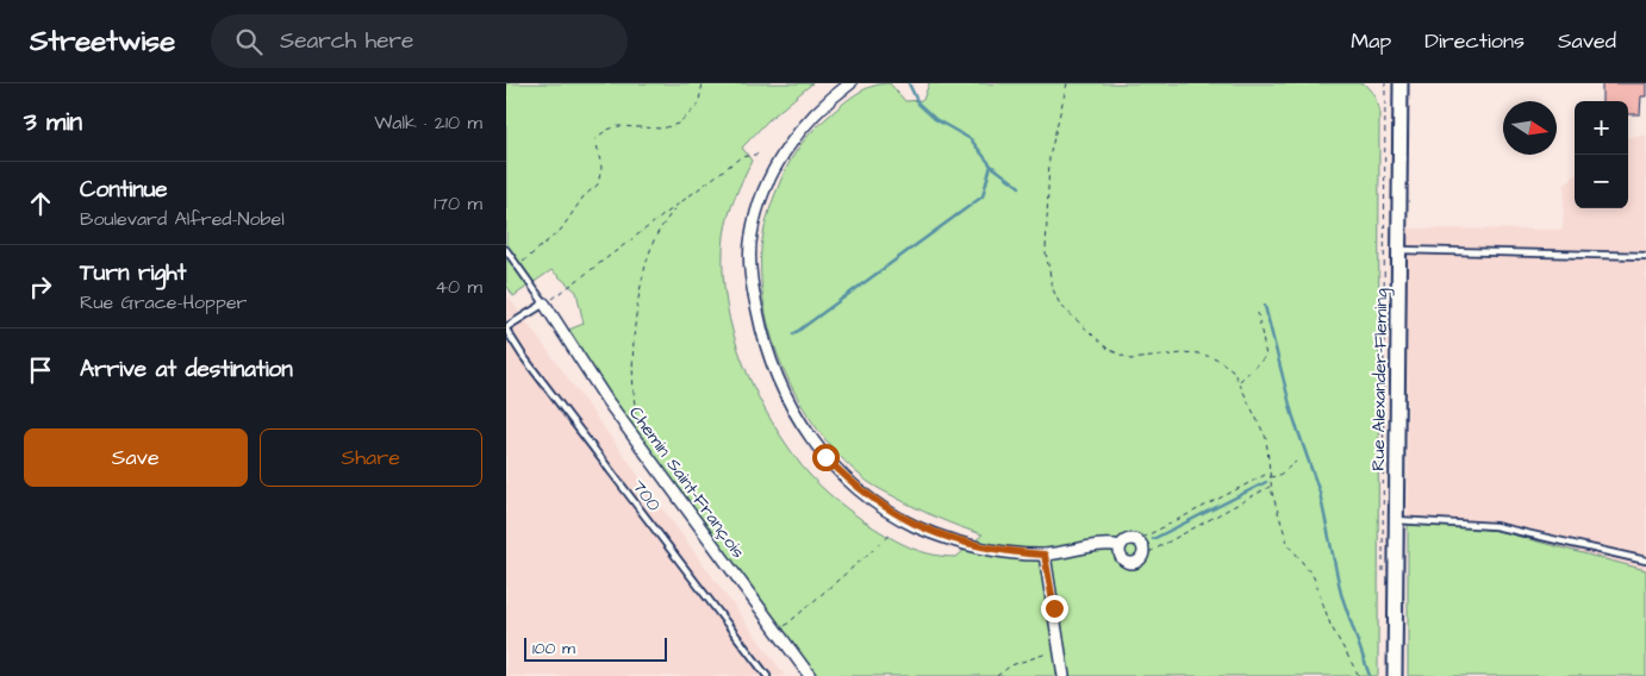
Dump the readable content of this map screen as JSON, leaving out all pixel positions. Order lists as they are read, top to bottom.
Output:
{
  "streets": {
    "street": ["Rue Alexander-Fleming", "Chemin Saint-François"],
    "lane": ["700"]
  },
  "scale_bar": "100 m",
  "north": "right",
  "page": {
    "header": "Streetwise",
    "search": "Search here",
    "nav": ["Map", "Directions", "Saved"],
    "heading": ["3 min", "Walk · 210 m"],
    "map_buttons": ["+", "−"],
    "list": [
      ["Continue", "Boulevard Alfred-Nobel", "170 m"],
      ["Turn right", "Rue Grace-Hopper", "40 m"],
      "Arrive at destination"
    ],
    "buttons": ["Save", "Share"],
    "scale": "100 m"
  }
}
